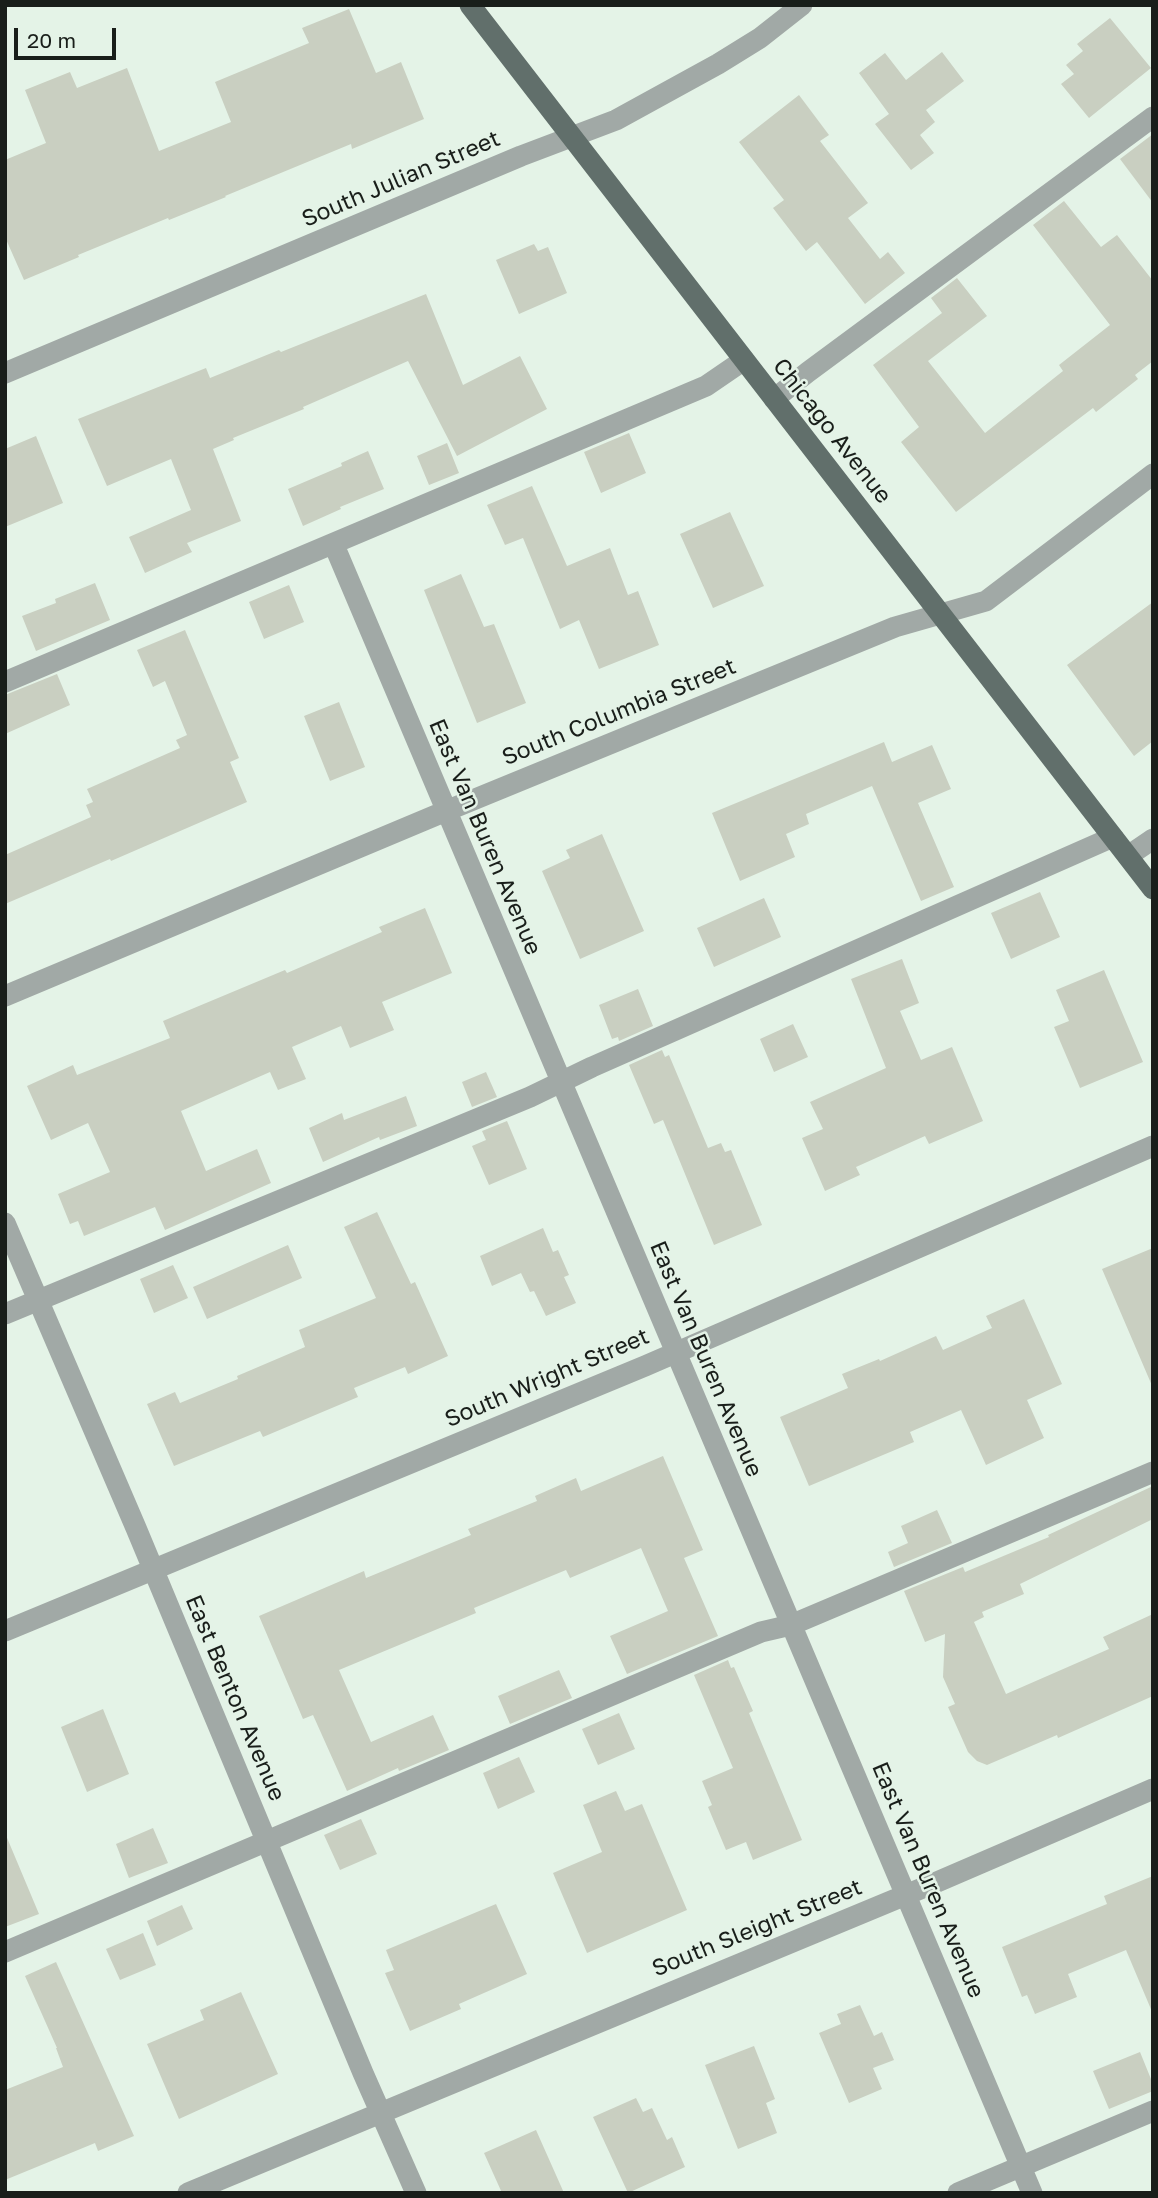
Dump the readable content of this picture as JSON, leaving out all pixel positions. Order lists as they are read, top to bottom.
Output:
{
  "streets": {
    "main road": ["Chicago Avenue"],
    "street": [
      "South Julian Street",
      "South Columbia Street",
      "East Van Buren Avenue",
      "South Wright Street",
      "East Benton Avenue",
      "South Sleight Street"
    ]
  },
  "crossings": [
    ["South Julian Street", "Chicago Avenue"],
    ["Chicago Avenue", "South Columbia Street"],
    ["South Columbia Street", "East Van Buren Avenue"],
    ["East Van Buren Avenue", "South Wright Street"],
    ["East Van Buren Avenue", "South Sleight Street"],
    ["South Wright Street", "East Benton Avenue"],
    ["East Benton Avenue", "South Sleight Street"]
  ],
  "scale_bar": "20 m"
}
